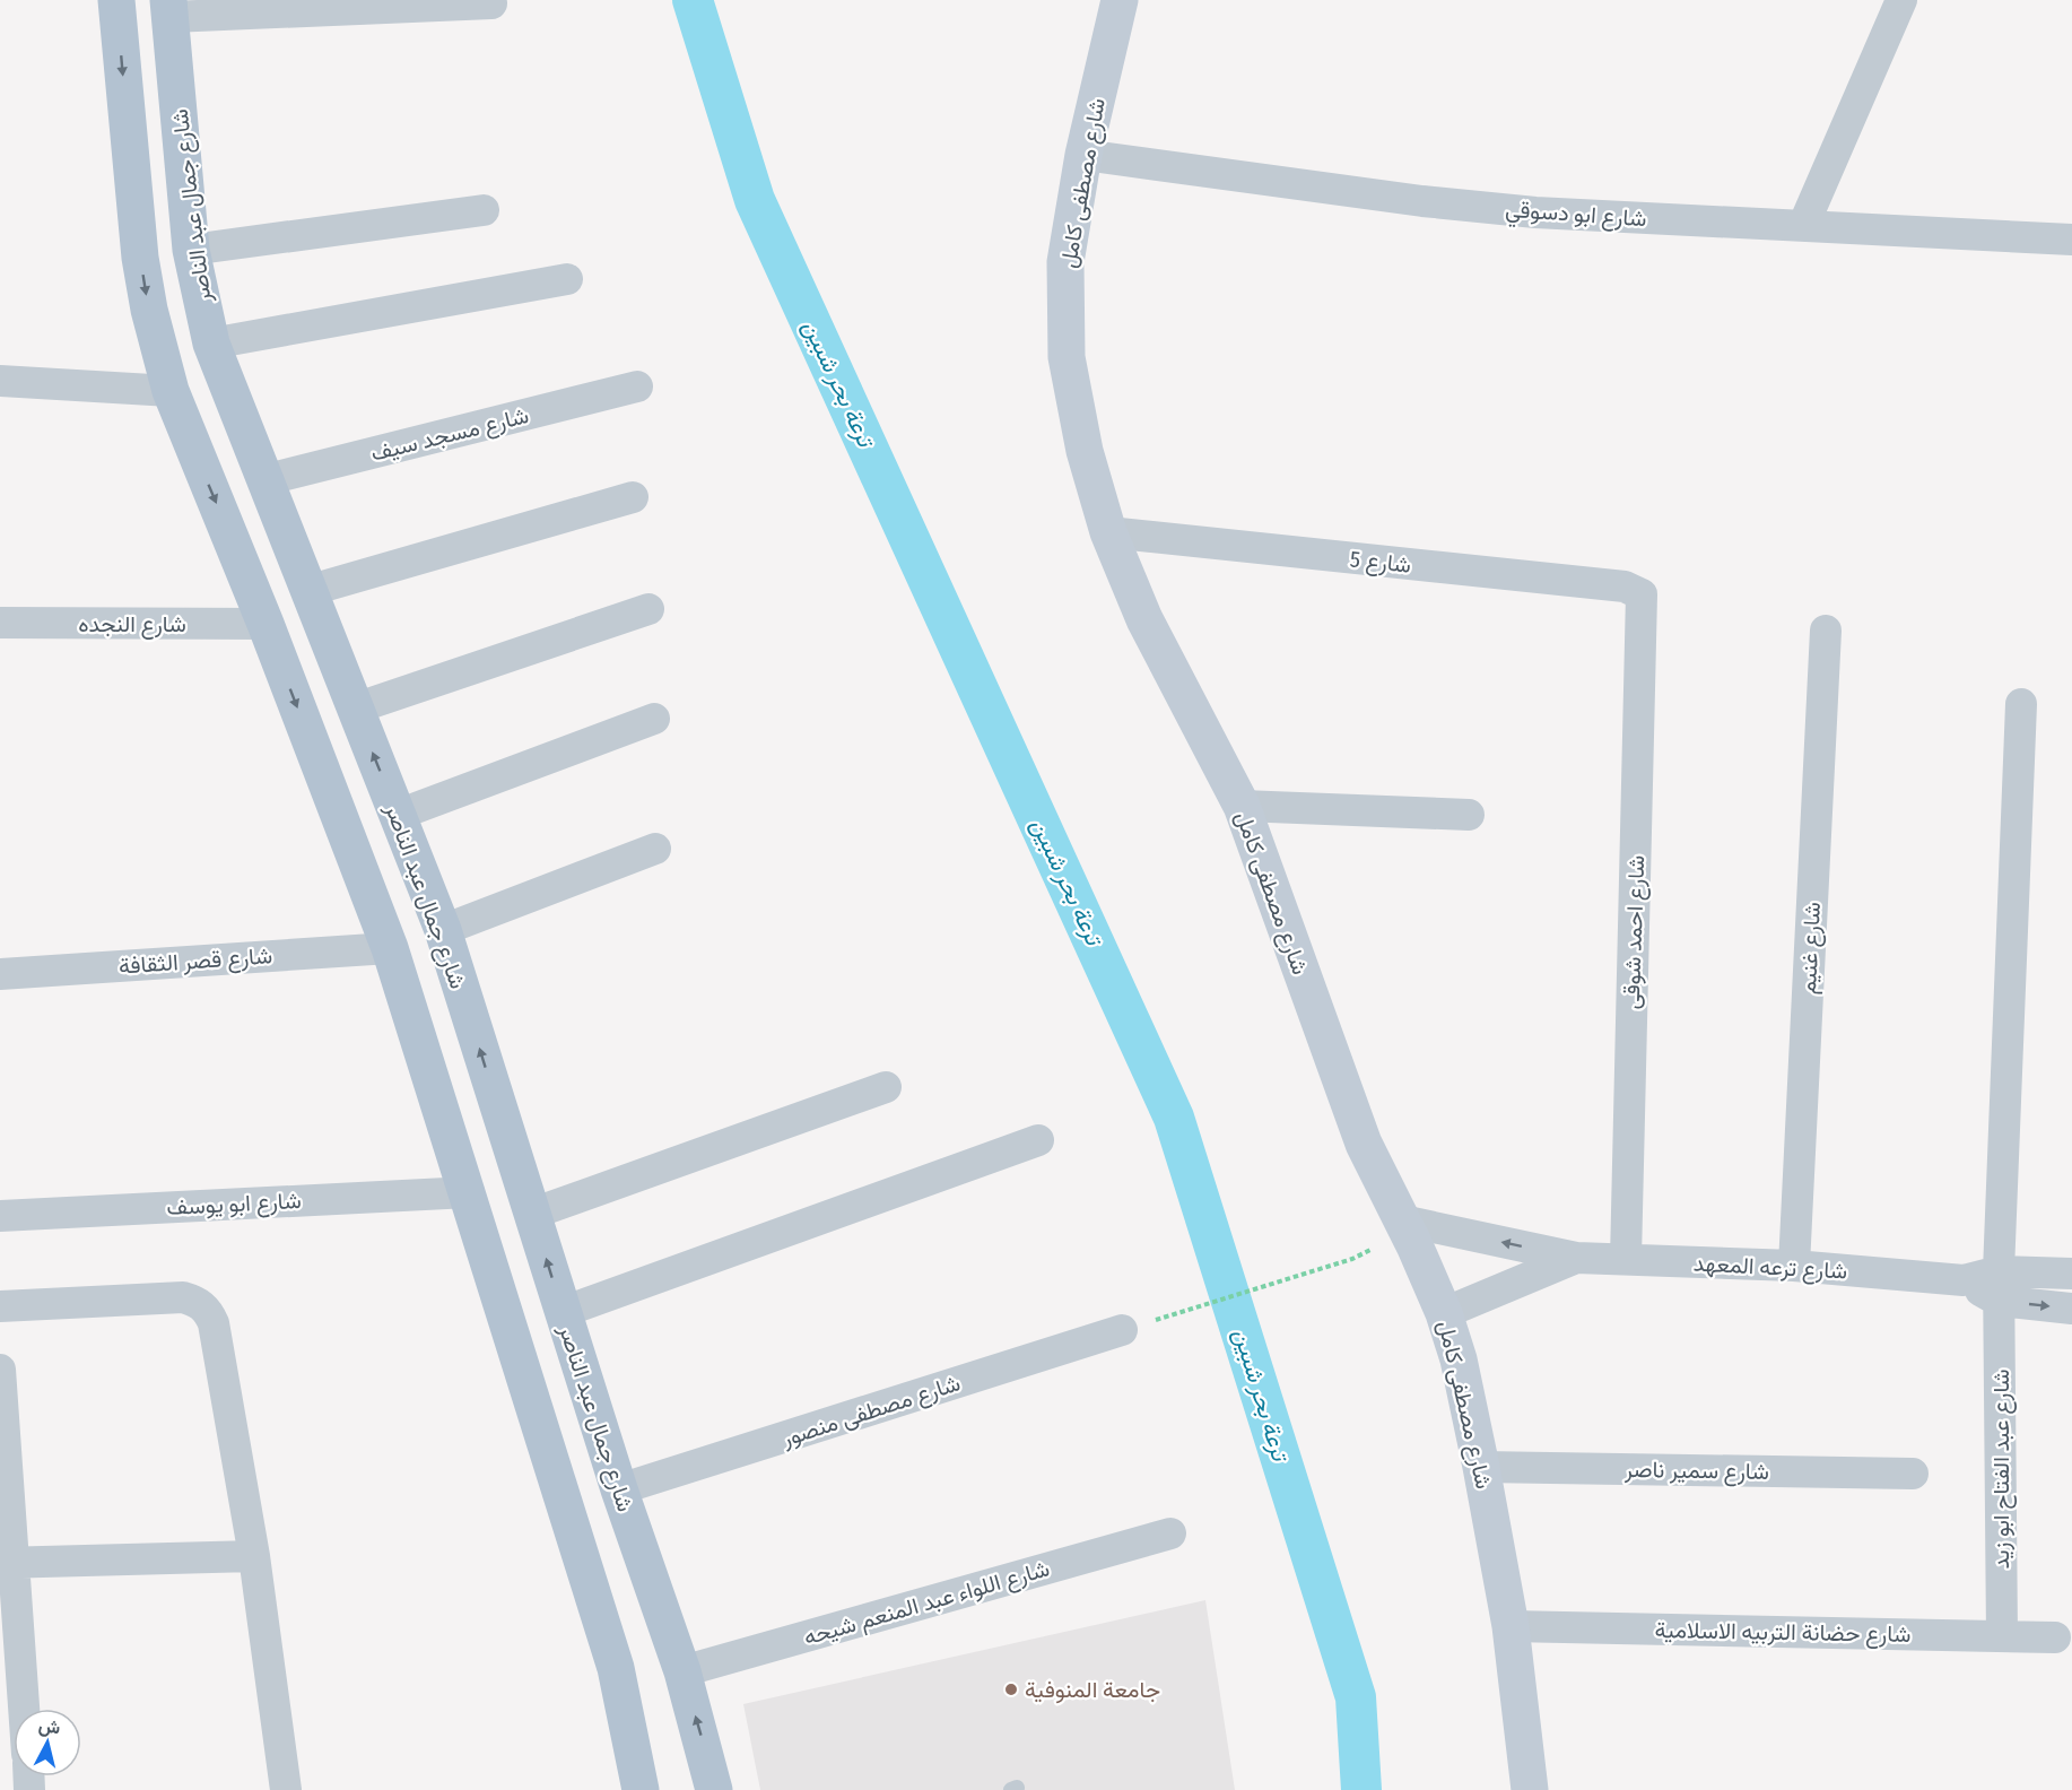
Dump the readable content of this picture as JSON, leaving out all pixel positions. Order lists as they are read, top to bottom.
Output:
{
  "streets": {
    "main road": ["شارع مصطفى كامل", "شارع جمال عبد الناصر"],
    "street": [
      "شارع ابو دسوقي",
      "شارع مسجد سيف",
      "شارع 5",
      "شارع النجده",
      "شارع احمد شوقى",
      "شارع غنيم",
      "شارع قصر الثقافة",
      "شارع ابو يوسف",
      "شارع ترعه المعهد",
      "شارع مصطفى منصور",
      "شارع عبد الفتاح ابو زيد",
      "شارع سمير ناصر",
      "شارع اللواء عبد المنعم شيحه",
      "شارع حضانة التربيه الاسلامية"
    ]
  },
  "crossings": [
    ["شارع مصطفى كامل", "شارع ابو دسوقي"],
    ["شارع مصطفى كامل", "شارع 5"],
    ["شارع مصطفى كامل", "شارع ترعه المعهد"],
    ["شارع مصطفى كامل", "شارع سمير ناصر"],
    ["شارع مصطفى كامل", "شارع حضانة التربيه الاسلامية"],
    ["شارع جمال عبد الناصر", "شارع مسجد سيف"],
    ["شارع جمال عبد الناصر", "شارع مصطفى منصور"],
    ["شارع جمال عبد الناصر", "شارع اللواء عبد المنعم شيحه"],
    ["شارع 5", "شارع احمد شوقى"],
    ["شارع احمد شوقى", "شارع ترعه المعهد"],
    ["شارع غنيم", "شارع ترعه المعهد"],
    ["شارع ترعه المعهد", "شارع عبد الفتاح ابو زيد"],
    ["شارع عبد الفتاح ابو زيد", "شارع حضانة التربيه الاسلامية"]
  ],
  "water": ["ترعة بحر شبين"],
  "places": ["جامعة المنوفية"],
  "north": "top"
}
